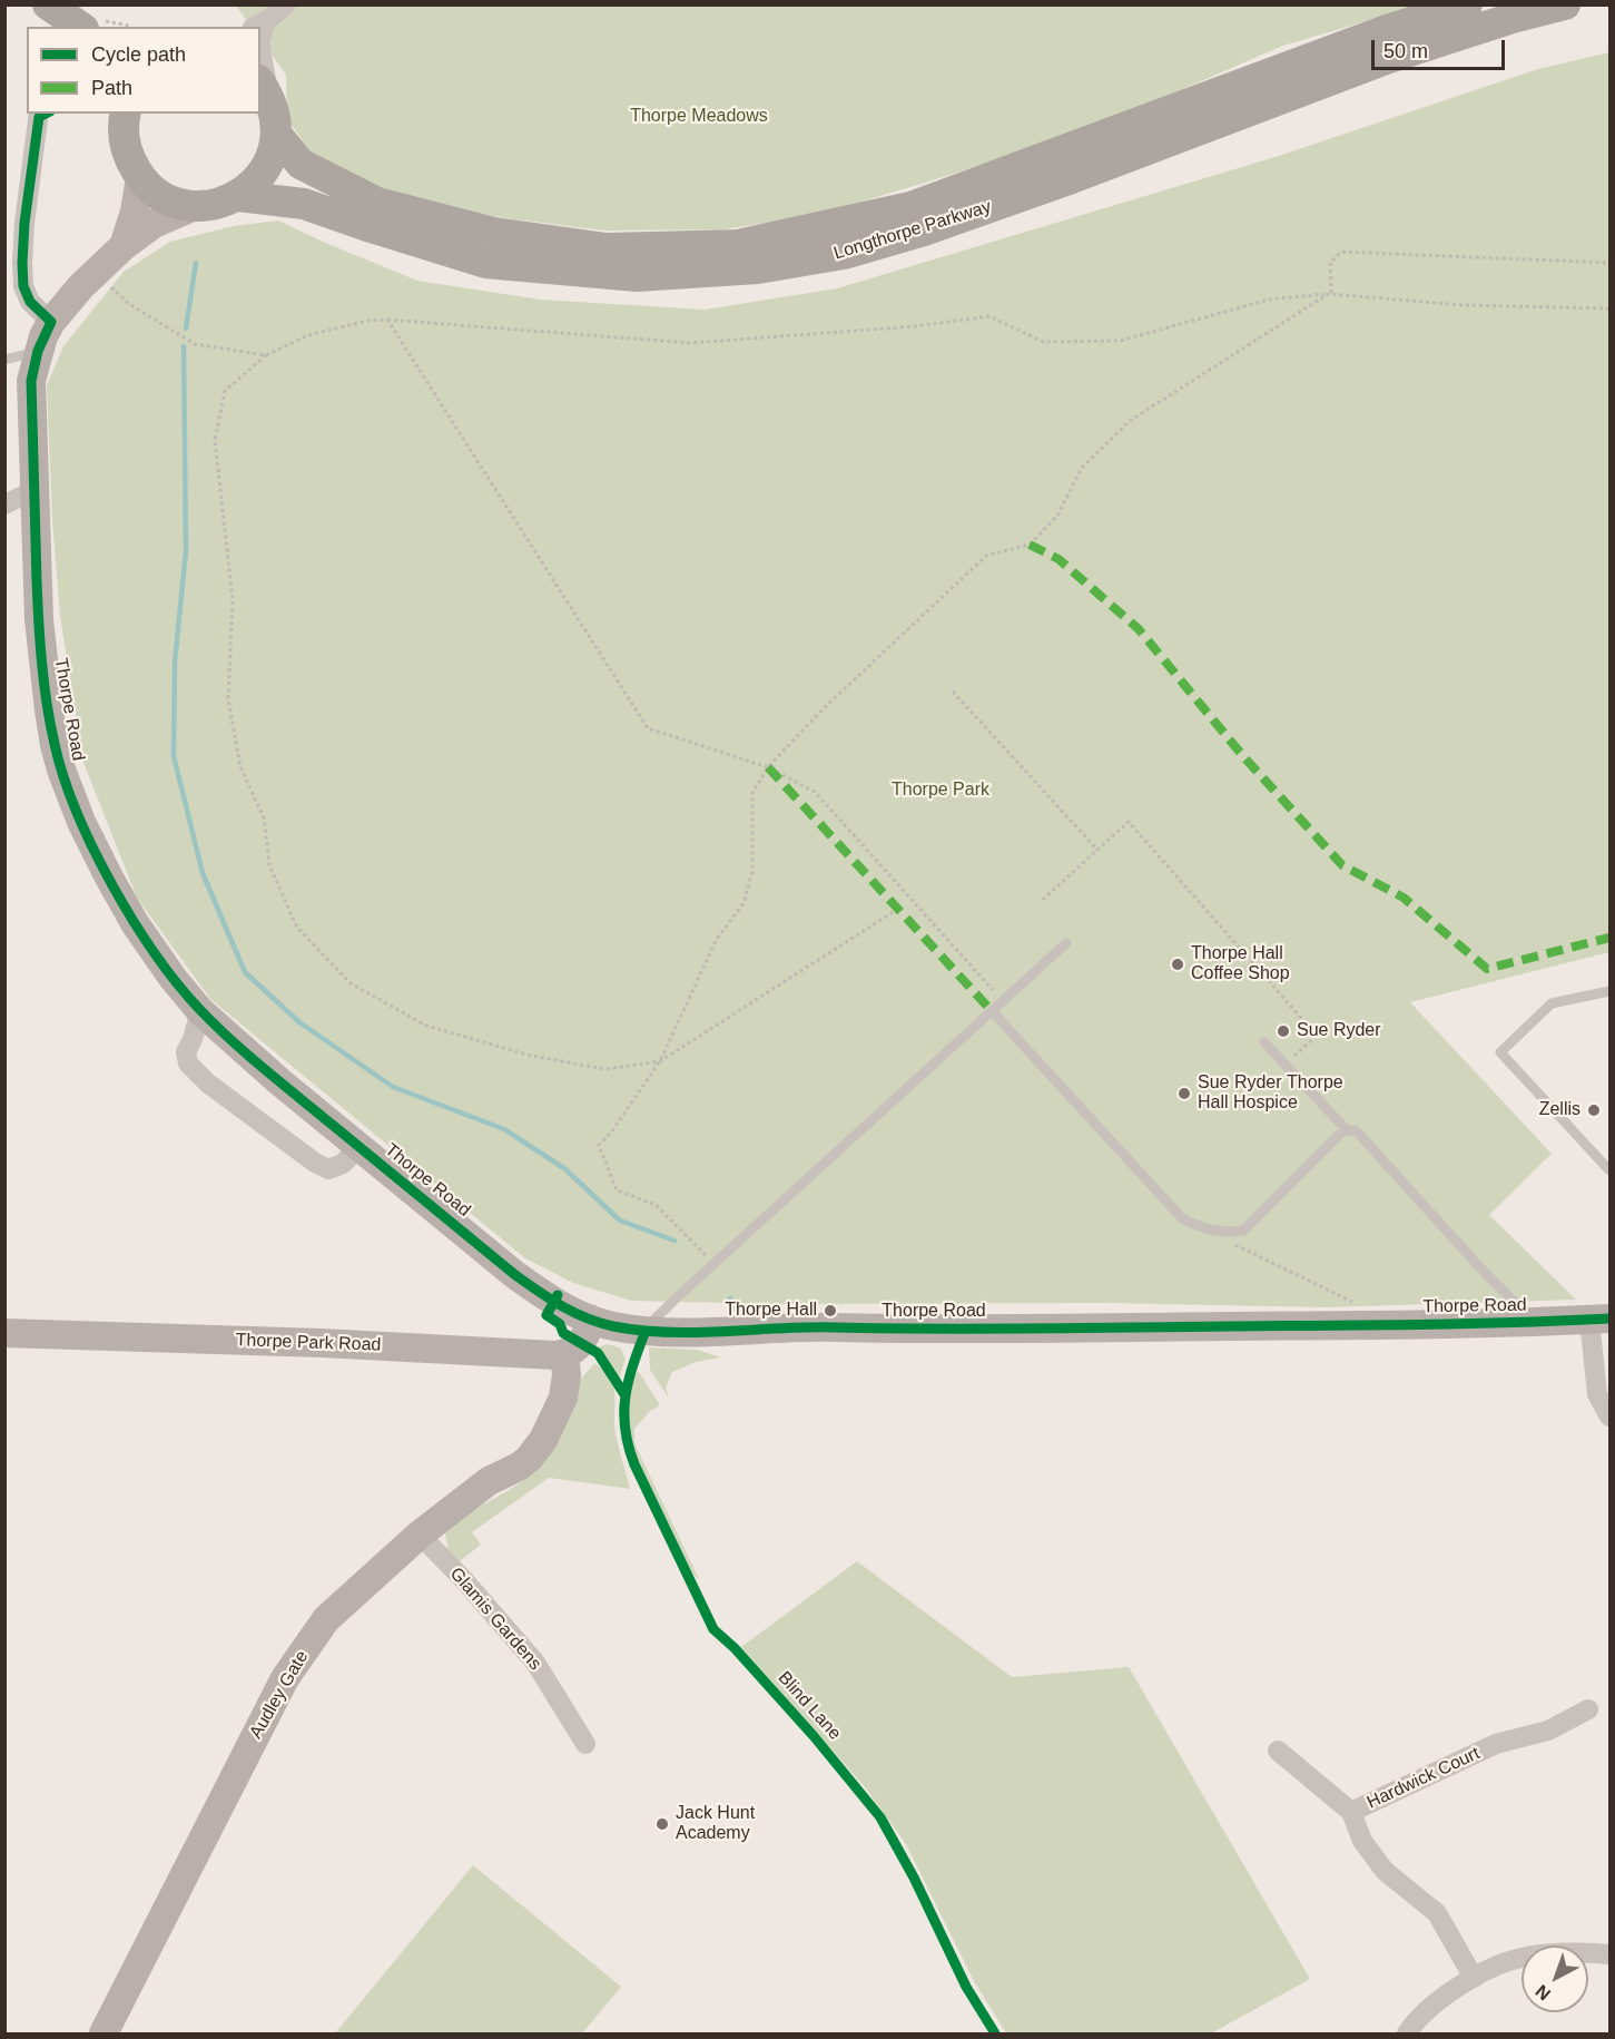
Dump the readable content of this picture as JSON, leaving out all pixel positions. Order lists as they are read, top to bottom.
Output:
{
  "streets": {
    "main road": ["Longthorpe Parkway"],
    "street": [
      "Thorpe Road",
      "Thorpe Park Road",
      "Glamis Gardens",
      "Audley Gate",
      "Hardwick Court"
    ],
    "cycle path": ["Blind Lane"]
  },
  "crossings": [
    ["Thorpe Park Road", "Audley Gate"],
    ["Glamis Gardens", "Audley Gate"]
  ],
  "parks": ["Thorpe Meadows", "Thorpe Park"],
  "places": [
    "Thorpe Hall Coffee Shop",
    "Sue Ryder",
    "Sue Ryder Thorpe Hall Hospice",
    "Zellis",
    "Thorpe Hall",
    "Jack Hunt Academy"
  ],
  "legend": ["Cycle path", "Path"],
  "scale_bar": "50 m",
  "north": "bottom left"
}
